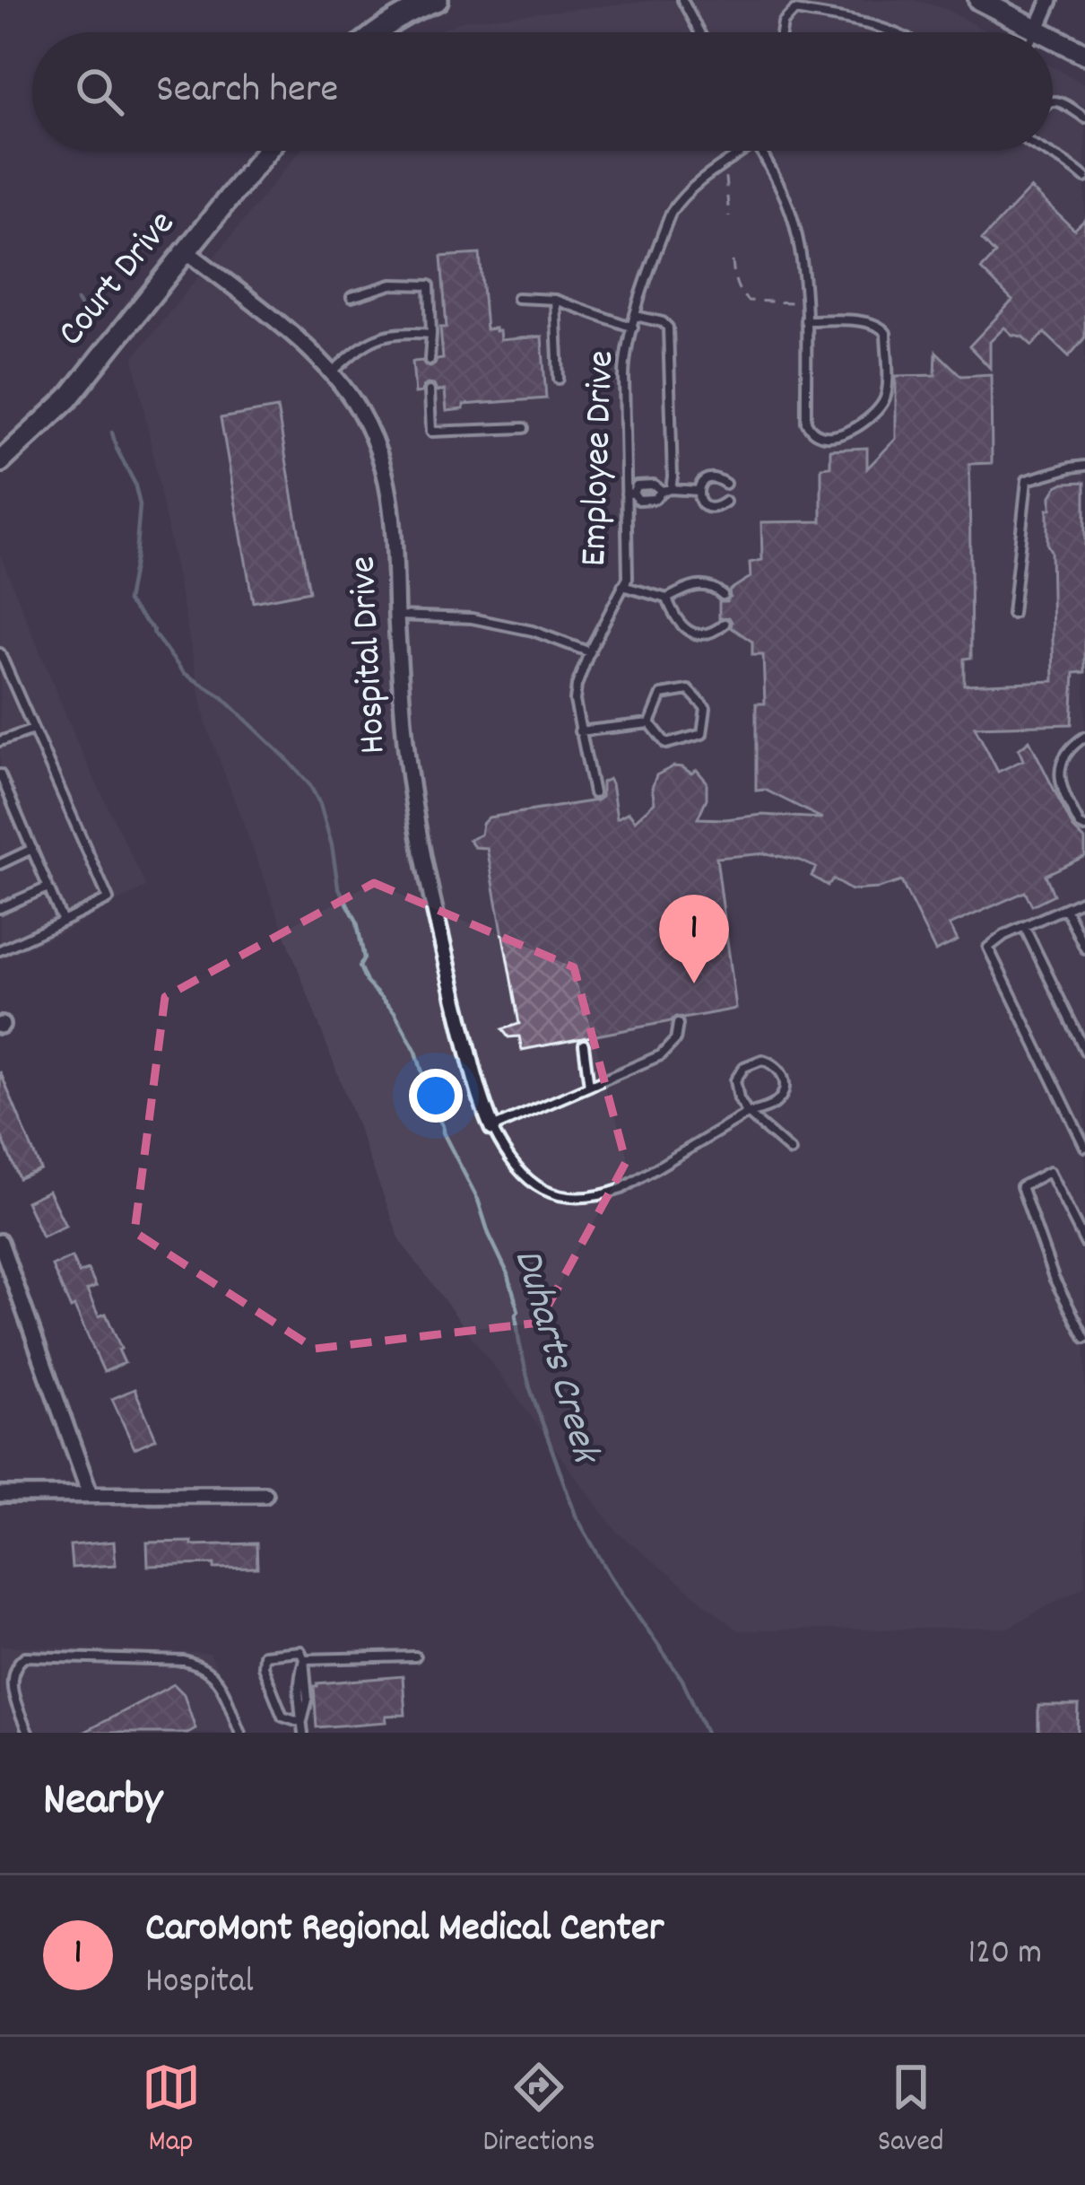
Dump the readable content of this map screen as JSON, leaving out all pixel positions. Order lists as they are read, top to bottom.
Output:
{
  "streets": {
    "street": ["Court Drive", "Hospital Drive"],
    "lane": ["Employee Drive"]
  },
  "crossings": [
    ["Court Drive", "Hospital Drive"]
  ],
  "water": ["Duharts Creek"],
  "page": {
    "search": "Search here",
    "pins": "1",
    "heading": "Nearby",
    "list": [
      {
        "mark": "1",
        "name": "CaroMont Regional Medical Center",
        "note": "Hospital",
        "value": "120 m"
      }
    ],
    "nav": ["Map", "Directions", "Saved"]
  }
}
